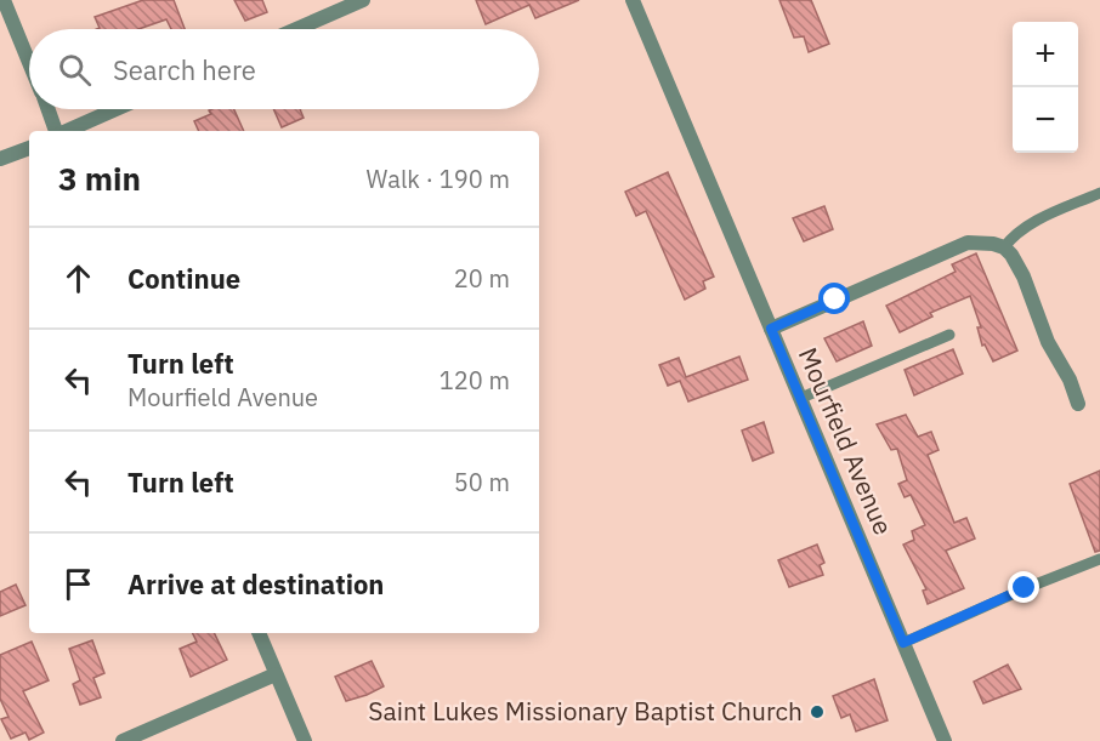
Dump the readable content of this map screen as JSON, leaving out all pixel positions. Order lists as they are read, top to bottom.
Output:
{
  "streets": {
    "street": ["Mourfield Avenue"]
  },
  "places": ["Saint Lukes Missionary Baptist Church"],
  "page": {
    "map_buttons": ["+", "−"],
    "search": "Search here",
    "heading": ["3 min", "Walk · 190 m"],
    "list": [
      ["Continue", "20 m"],
      ["Turn left", "Mourfield Avenue", "120 m"],
      ["Turn left", "50 m"],
      "Arrive at destination"
    ]
  }
}
